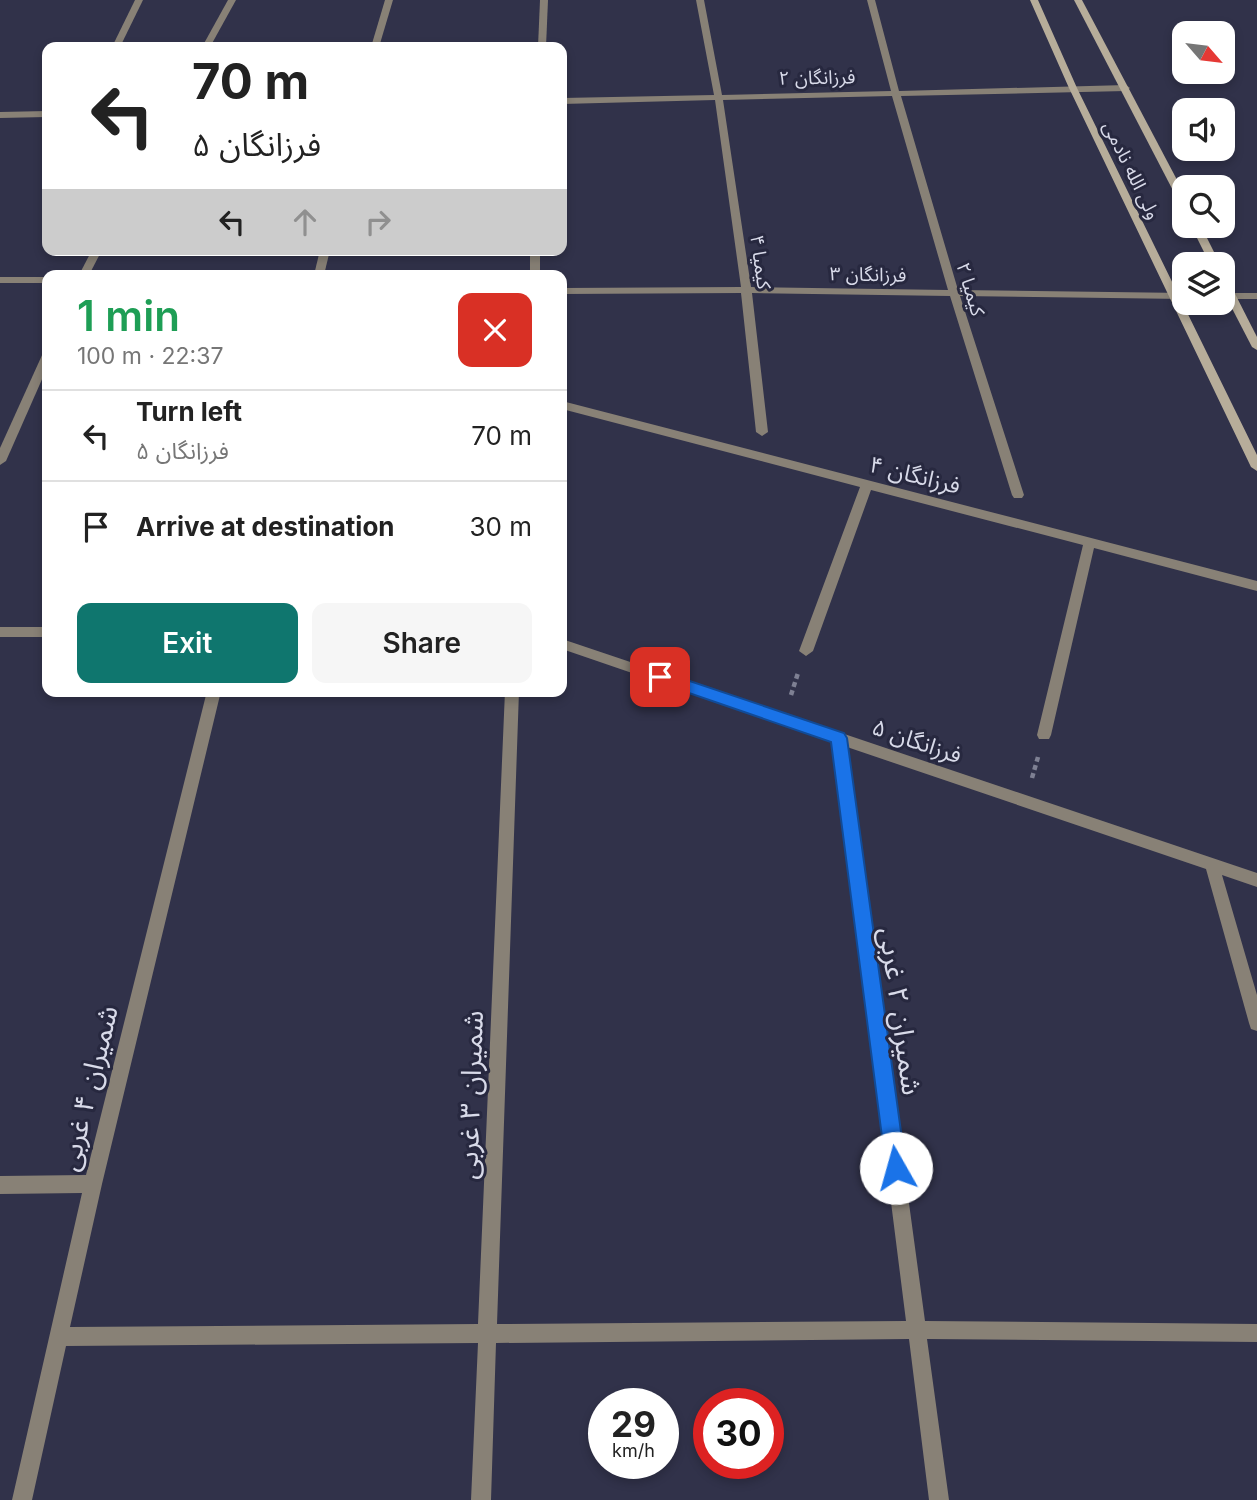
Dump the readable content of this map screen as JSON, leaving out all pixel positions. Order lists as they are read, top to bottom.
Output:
{
  "streets": {
    "street": [
      "فرزانگان ۲",
      "ولی الله نادمی",
      "کیمیا ۴",
      "فرزانگان ۳",
      "کیمیا ۲",
      "فرزانگان ۴",
      "فرزانگان ۵",
      "شمیران ۲ غربی",
      "شمیران ۴ غربی",
      "شمیران ۳ غربی"
    ]
  },
  "crossings": [
    ["فرزانگان ۲", "ولی الله نادمی"],
    ["فرزانگان ۲", "کیمیا ۴"],
    ["فرزانگان ۲", "کیمیا ۲"],
    ["کیمیا ۴", "فرزانگان ۳"],
    ["فرزانگان ۳", "کیمیا ۲"],
    ["فرزانگان ۵", "شمیران ۲ غربی"]
  ],
  "north": "bottom right",
  "page": {
    "turn": ["70 m", "فرزانگان ۵"],
    "heading": ["1 min", "100 m · 22:37"],
    "list": [
      {
        "name": "Turn left",
        "note": "فرزانگان ۵",
        "value": "70 m"
      },
      {
        "name": "Arrive at destination",
        "value": "30 m"
      }
    ],
    "buttons": ["Exit", "Share"],
    "speed": "29 km/h",
    "limit": "30"
  }
}
